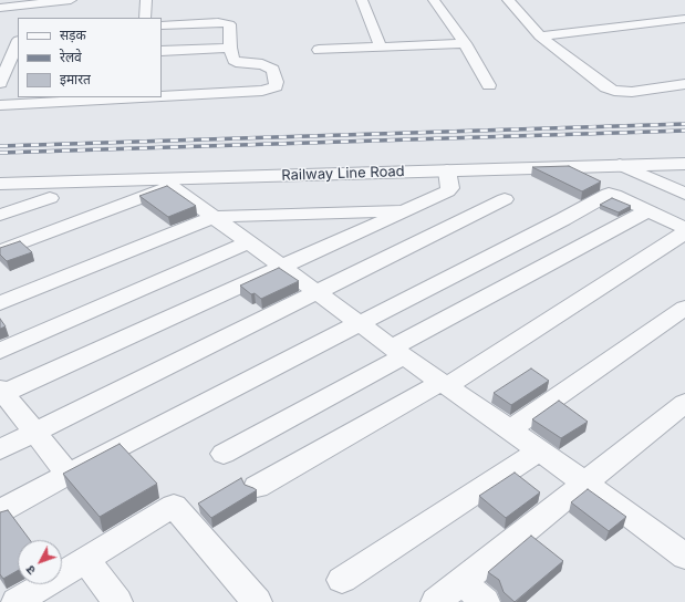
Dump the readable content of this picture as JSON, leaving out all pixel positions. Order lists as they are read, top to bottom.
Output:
{
  "streets": {
    "street": ["Railway Line Road"]
  },
  "legend": ["सड़क", "रेलवे", "इमारत"],
  "north": "bottom left"
}
